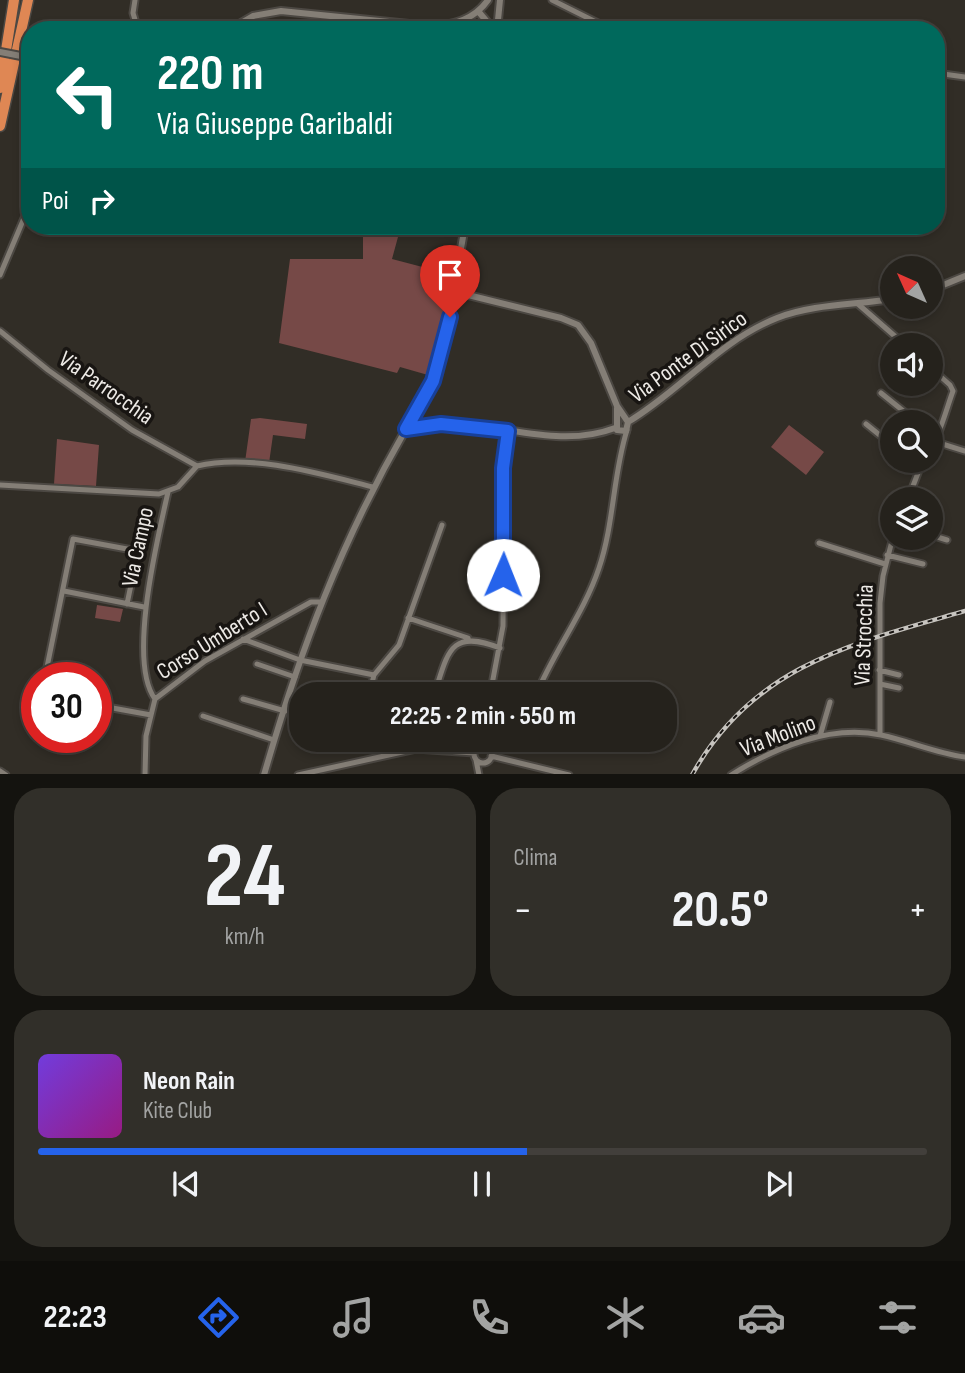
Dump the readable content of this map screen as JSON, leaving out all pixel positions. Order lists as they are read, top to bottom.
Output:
{
  "streets": {
    "street": [
      "Via Ponte Di Sirico",
      "Via Parrocchia",
      "Via Campo",
      "Via Strocchia",
      "Corso Umberto I",
      "Via Molino"
    ]
  },
  "crossings": [
    ["Via Parrocchia", "Via Campo"],
    ["Via Campo", "Corso Umberto I"],
    ["Via Strocchia", "Via Molino"]
  ],
  "north": "top left",
  "page": {
    "turn": ["220 m", "Via Giuseppe Garibaldi"],
    "then": "Poi",
    "limit": "30",
    "trip": "22:25 · 2 min · 550 m",
    "tile": [
      ["24", "km/h"],
      "Clima"
    ],
    "heat": ["−", "20.5°", "+"],
    "song": ["Neon Rain", "Kite Club"],
    "tabs": "22:23"
  }
}
